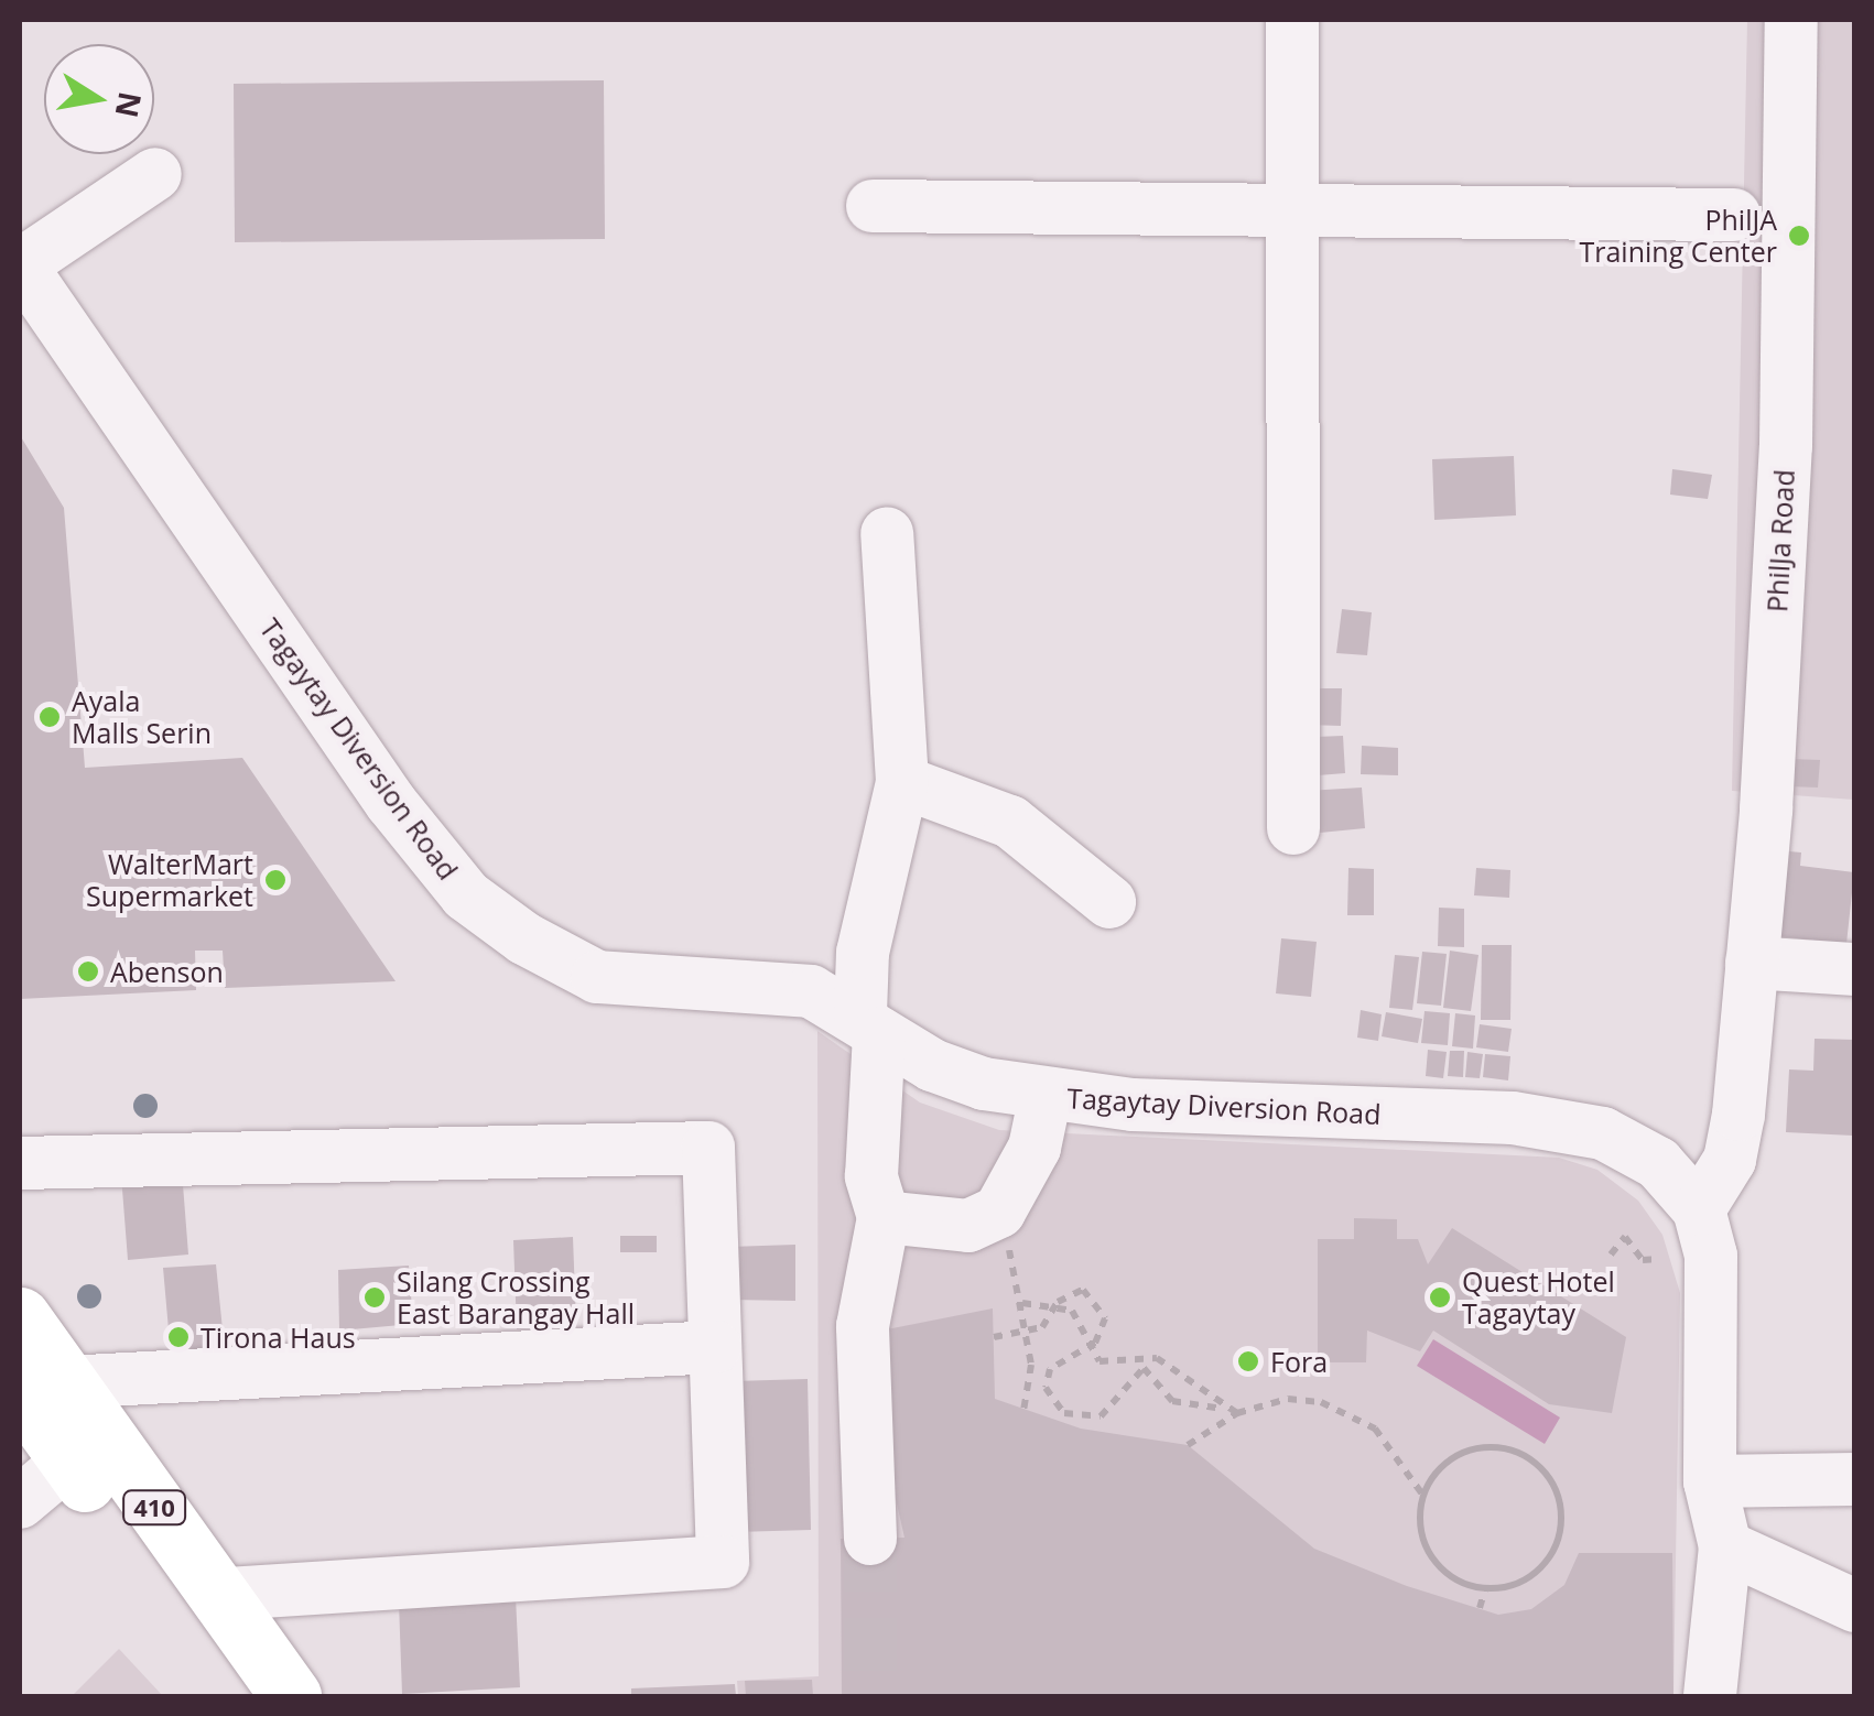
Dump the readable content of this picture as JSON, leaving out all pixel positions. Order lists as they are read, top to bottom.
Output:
{
  "streets": {
    "main road": ["410"],
    "street": ["PhilJa Road", "Tagaytay Diversion Road"]
  },
  "crossings": [
    ["PhilJa Road", "Tagaytay Diversion Road"]
  ],
  "places": [
    "PhilJA Training Center",
    "Ayala Malls Serin",
    "WalterMart Supermarket",
    "Abenson",
    "Silang Crossing East Barangay Hall",
    "Quest Hotel Tagaytay",
    "Tirona Haus",
    "Fora"
  ],
  "north": "right"
}
